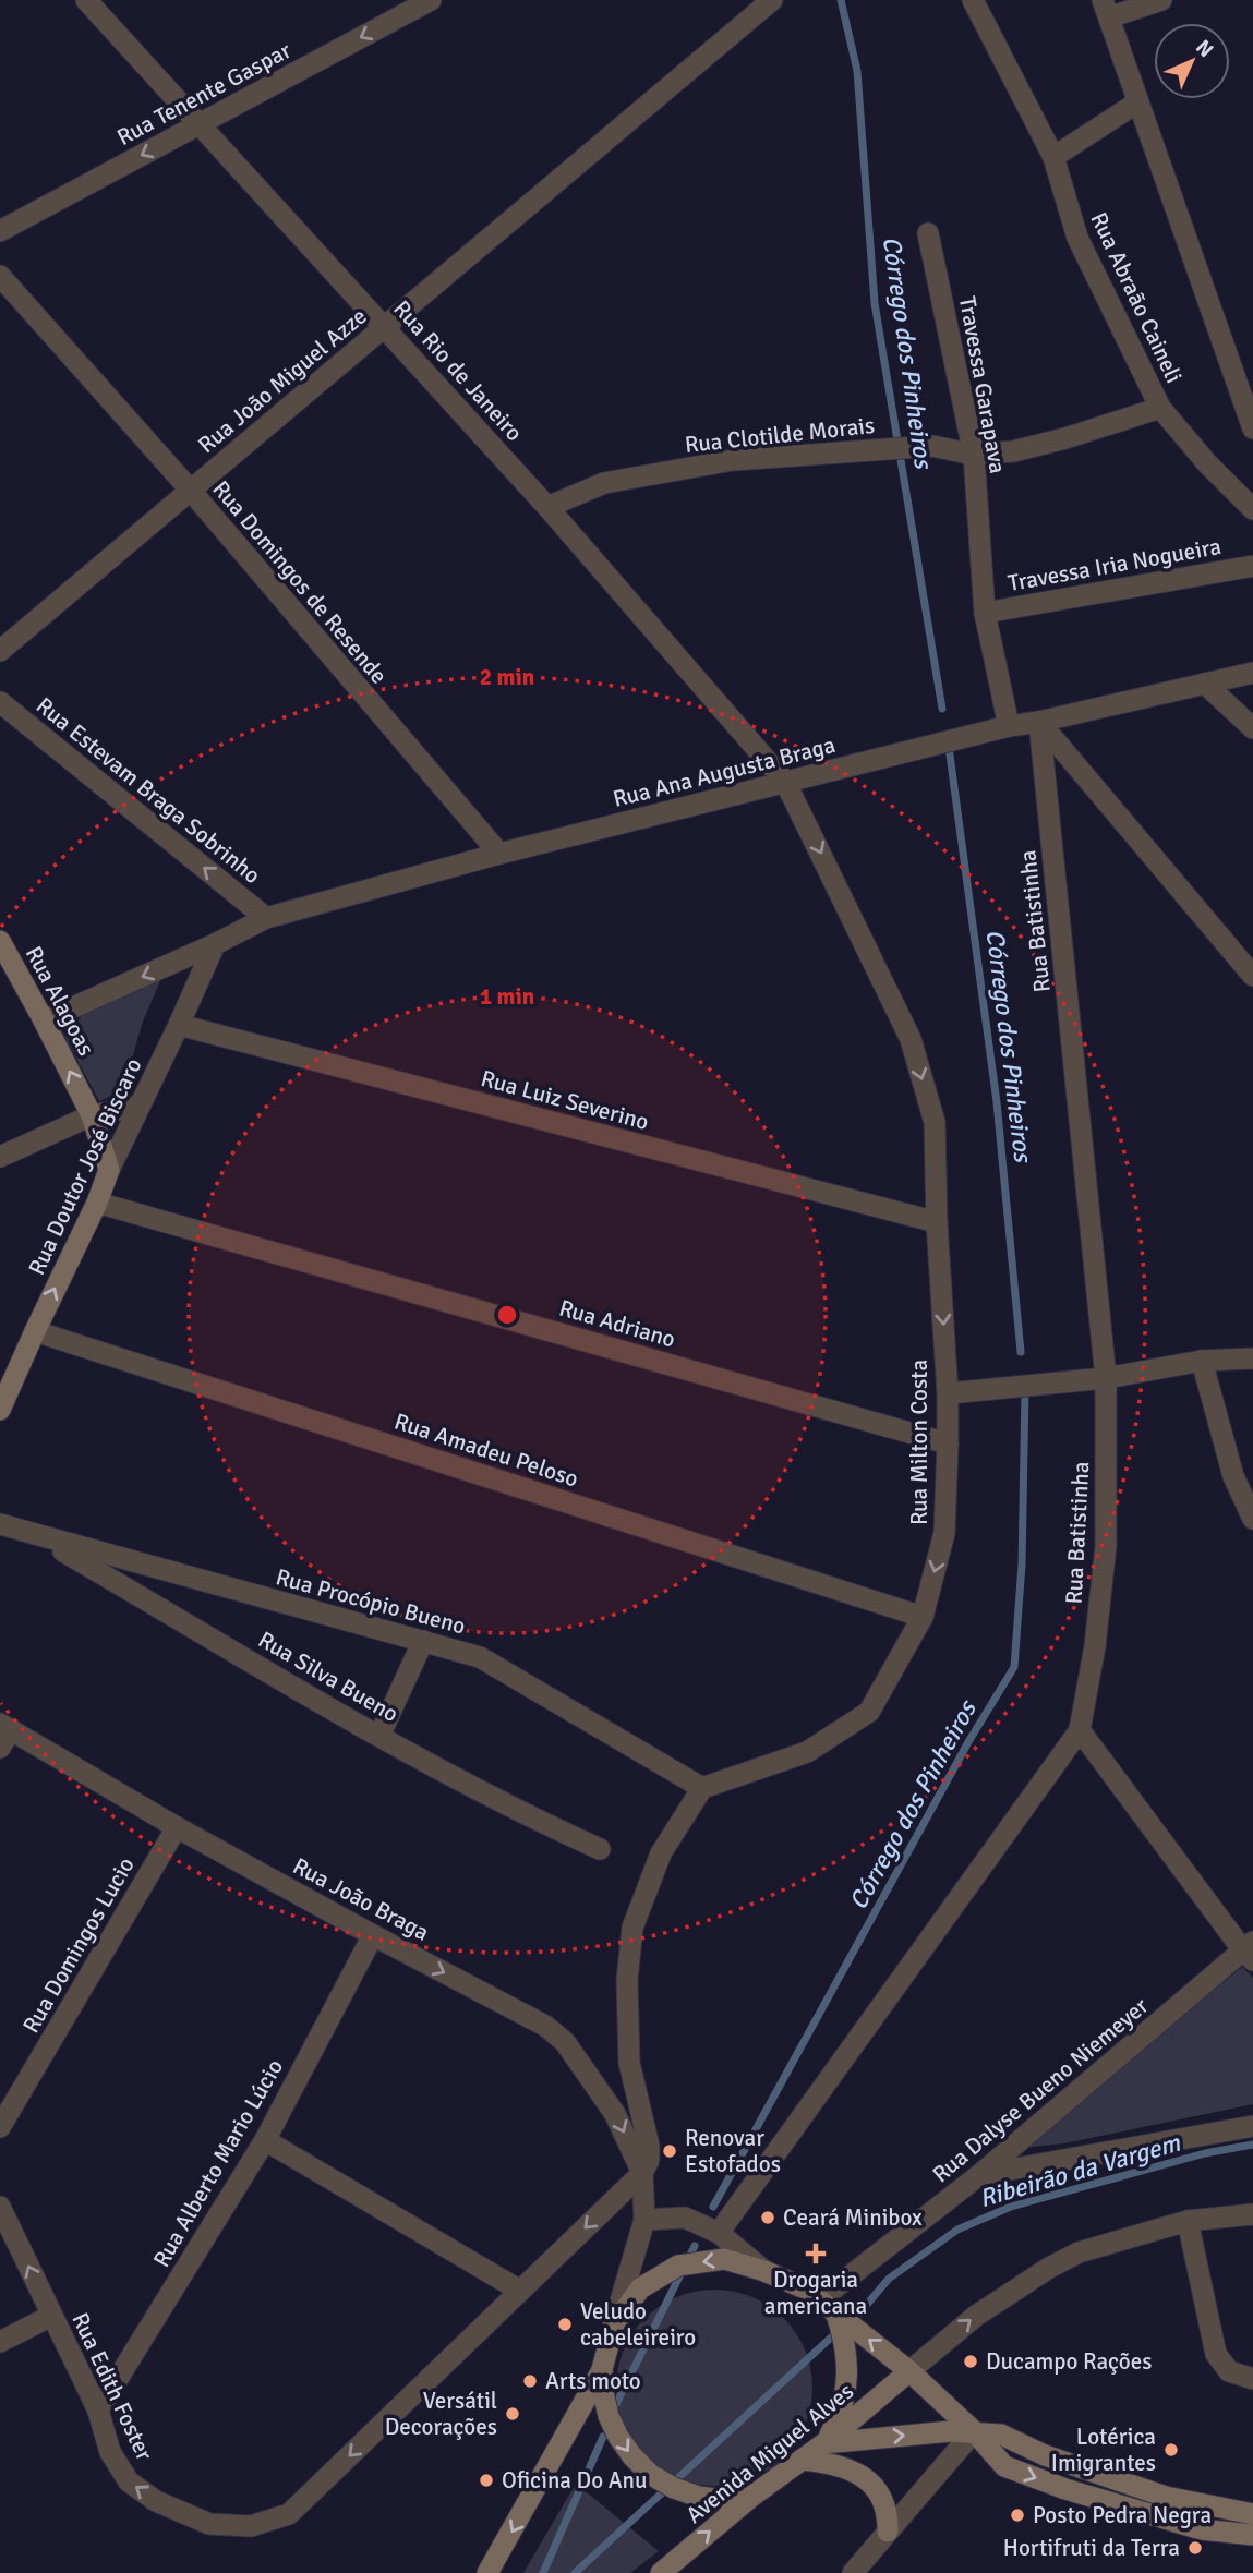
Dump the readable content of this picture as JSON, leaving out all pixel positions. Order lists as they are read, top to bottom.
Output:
{
  "streets": {
    "main road": ["Rua Alagoas", "Rua Doutor José Biscaro", "Avenida Miguel Alves"],
    "street": [
      "Rua Tenente Gaspar",
      "Rua Abraão Caineli",
      "Rua Rio de Janeiro",
      "Rua João Miguel Azze",
      "Travessa Garapava",
      "Rua Clotilde Morais",
      "Travessa Iria Nogueira",
      "Rua Domingos de Resende",
      "Rua Ana Augusta Braga",
      "Rua Estevam Braga Sobrinho",
      "Rua Batistinha",
      "Rua Luiz Severino",
      "Rua Adriano",
      "Rua Milton Costa",
      "Rua Amadeu Peloso",
      "Rua Procópio Bueno",
      "Rua Silva Bueno",
      "Rua João Braga",
      "Rua Domingos Lucio",
      "Rua Dalyse Bueno Niemeyer",
      "Rua Alberto Mario Lúcio",
      "Rua Edith Foster"
    ]
  },
  "crossings": [
    ["Rua Tenente Gaspar", "Rua Rio de Janeiro"],
    ["Rua Abraão Caineli", "Rua Clotilde Morais"],
    ["Rua Rio de Janeiro", "Rua João Miguel Azze"],
    ["Rua Rio de Janeiro", "Rua Clotilde Morais"],
    ["Rua Rio de Janeiro", "Rua Ana Augusta Braga"],
    ["Rua Rio de Janeiro", "Rua Milton Costa"],
    ["Rua João Miguel Azze", "Rua Domingos de Resende"],
    ["Travessa Garapava", "Rua Clotilde Morais"],
    ["Travessa Garapava", "Travessa Iria Nogueira"],
    ["Travessa Garapava", "Rua Ana Augusta Braga"],
    ["Rua Domingos de Resende", "Rua Ana Augusta Braga"],
    ["Rua Ana Augusta Braga", "Rua Estevam Braga Sobrinho"],
    ["Rua Ana Augusta Braga", "Rua Batistinha"],
    ["Rua Ana Augusta Braga", "Rua Alagoas"],
    ["Rua Ana Augusta Braga", "Rua Doutor José Biscaro"],
    ["Rua Ana Augusta Braga", "Rua Milton Costa"],
    ["Rua Alagoas", "Rua Doutor José Biscaro"],
    ["Rua Luiz Severino", "Rua Doutor José Biscaro"],
    ["Rua Luiz Severino", "Rua Milton Costa"],
    ["Rua Doutor José Biscaro", "Rua Adriano"],
    ["Rua Doutor José Biscaro", "Rua Amadeu Peloso"],
    ["Rua Adriano", "Rua Milton Costa"],
    ["Rua Milton Costa", "Rua Amadeu Peloso"],
    ["Rua Milton Costa", "Rua Procópio Bueno"],
    ["Rua Procópio Bueno", "Rua Silva Bueno"],
    ["Rua João Braga", "Rua Domingos Lucio"],
    ["Rua João Braga", "Rua Alberto Mario Lúcio"],
    ["Rua João Braga", "Rua Edith Foster"],
    ["Rua Dalyse Bueno Niemeyer", "Avenida Miguel Alves"],
    ["Rua Alberto Mario Lúcio", "Rua Edith Foster"]
  ],
  "one_way": [
    "Rua Tenente Gaspar",
    "Rua Estevam Braga Sobrinho",
    "Rua Alagoas",
    "Rua Milton Costa",
    "Rua João Braga"
  ],
  "water": ["Córrego dos Pinheiros", "Ribeirão da Vargem"],
  "places": {
    "other": [
      "Renovar Estofados",
      "Ceará Minibox",
      "Veludo cabeleireiro",
      "Ducampo Rações",
      "Arts moto",
      "Versátil Decorações",
      "Lotérica Imigrantes",
      "Oficina Do Anu",
      "Posto Pedra Negra",
      "Hortifruti da Terra"
    ],
    "health": ["Drogaria americana"]
  },
  "north": "top right",
  "rings": ["2 min", "1 min"]
}
